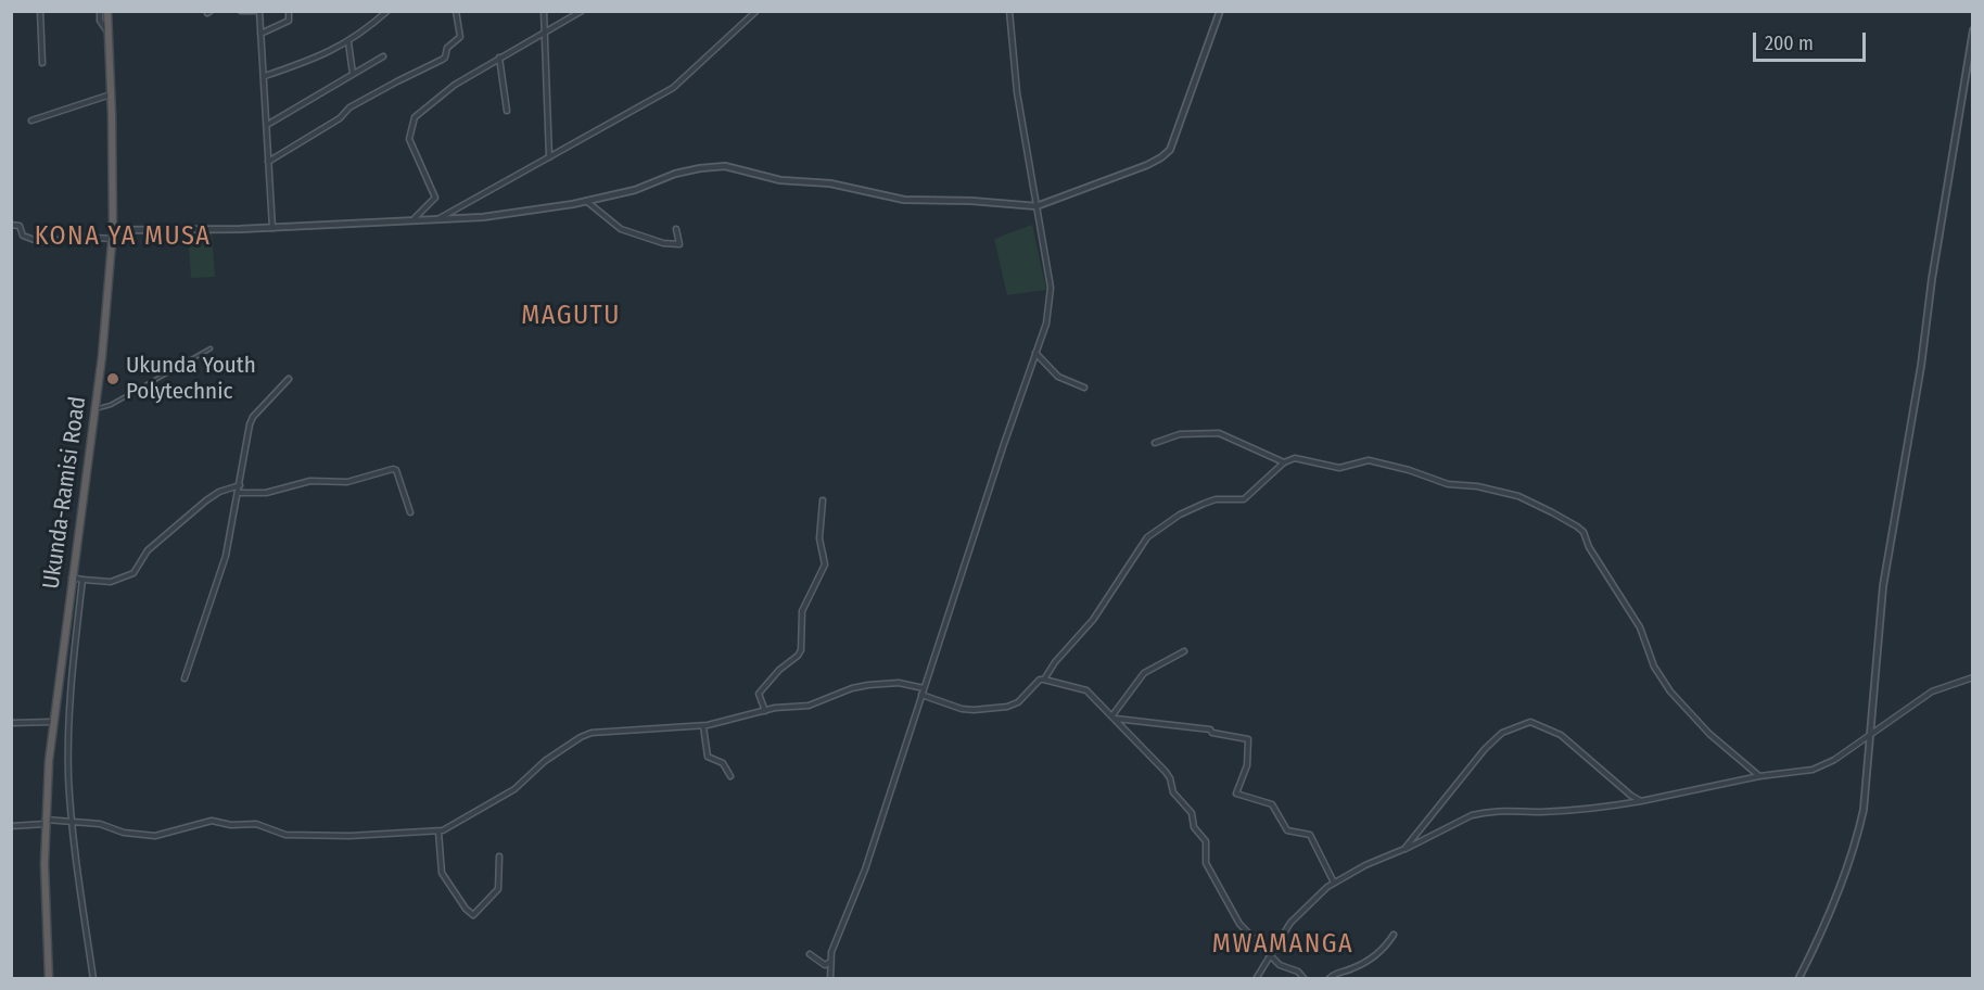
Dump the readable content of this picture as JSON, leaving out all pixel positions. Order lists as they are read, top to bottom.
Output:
{
  "streets": {
    "highway": ["Ukunda-Ramisi Road"]
  },
  "districts": ["KONA YA MUSA", "MAGUTU", "MWAMANGA"],
  "places": ["Ukunda Youth Polytechnic"],
  "scale_bar": "200 m"
}
